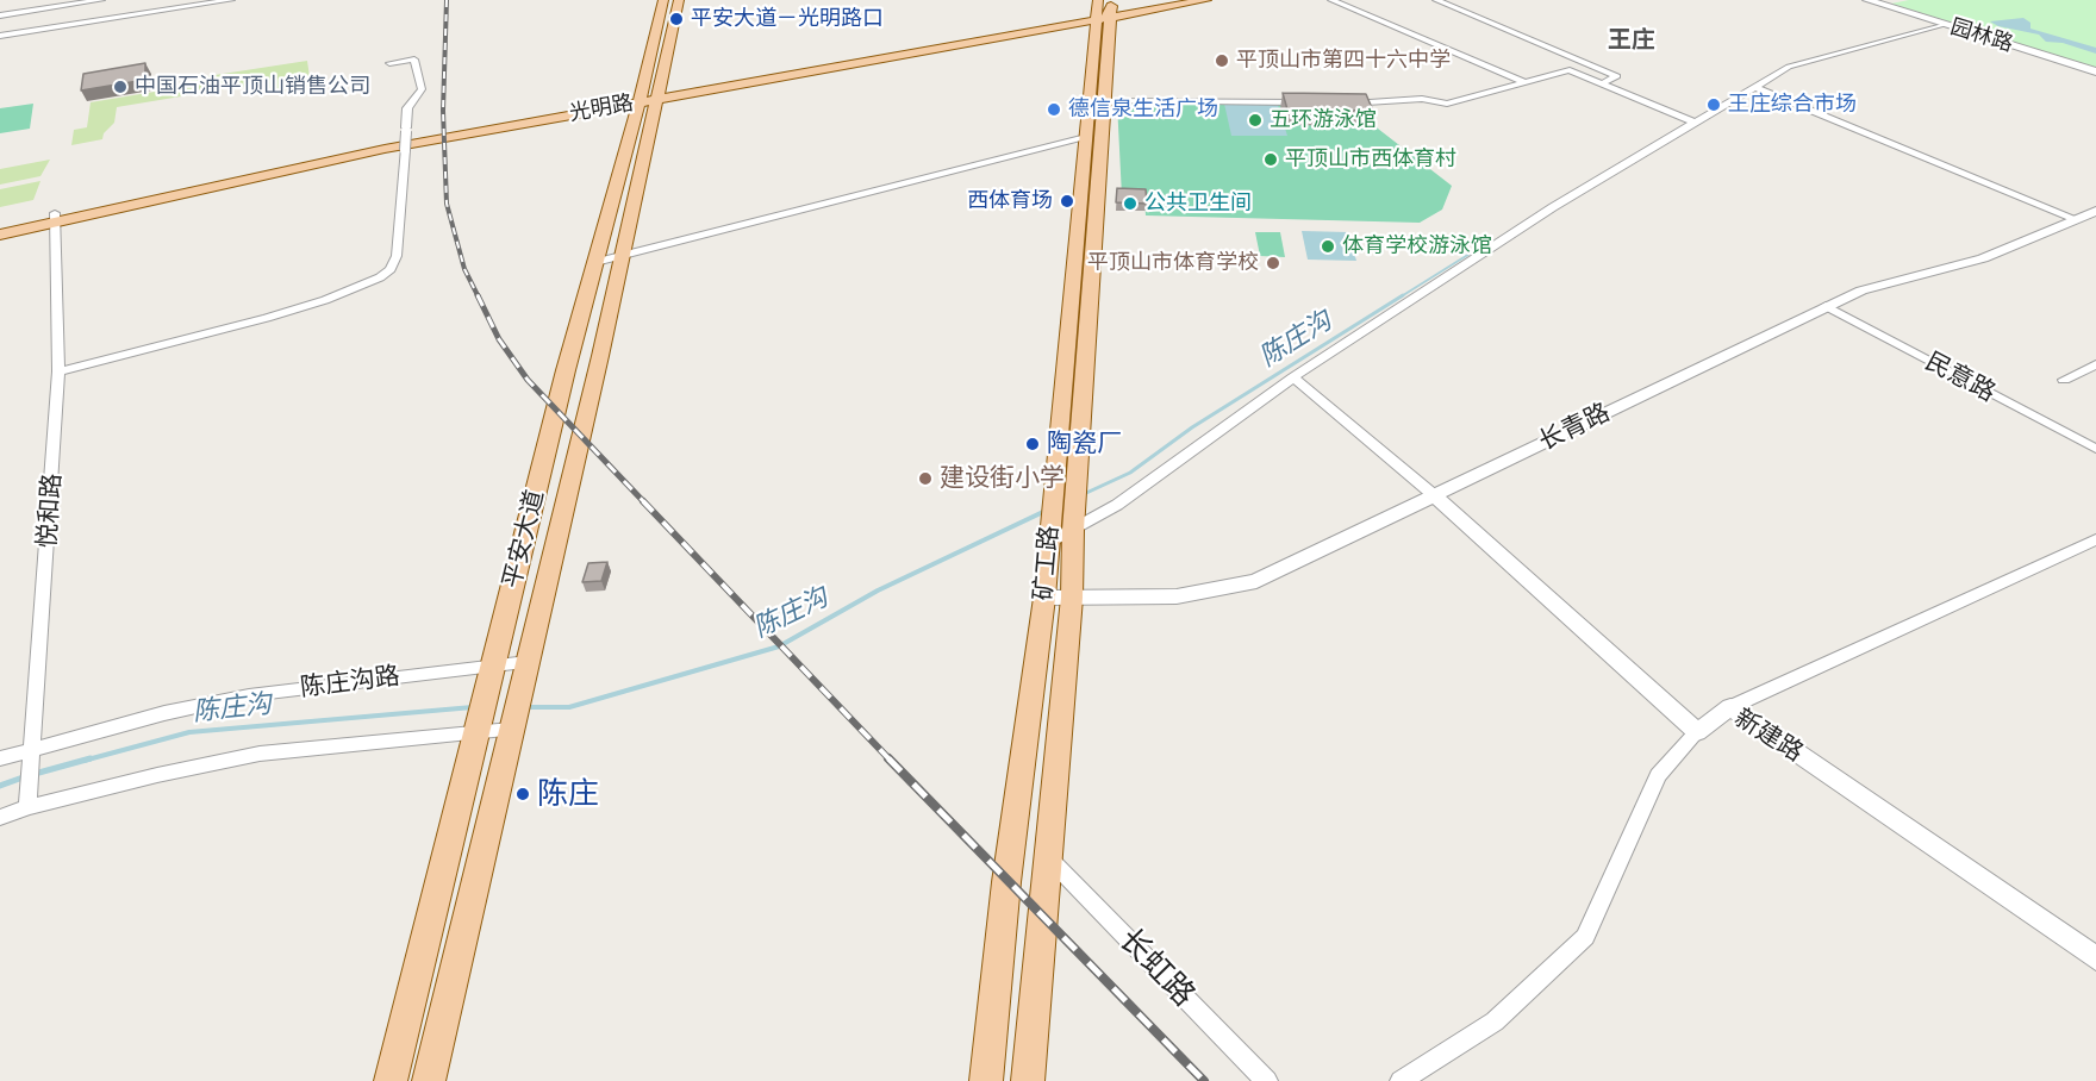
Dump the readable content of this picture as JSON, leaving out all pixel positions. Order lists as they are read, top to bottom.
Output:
{
  "streets": {
    "main road": ["光明路", "平安大道", "矿工路"],
    "street": [
      "园林路",
      "民意路",
      "长青路",
      "悦和路",
      "陈庄沟路",
      "新建路",
      "长虹路"
    ]
  },
  "crossings": [
    ["光明路", "悦和路"],
    ["光明路", "平安大道"],
    ["光明路", "矿工路"],
    ["民意路", "长青路"],
    ["长青路", "矿工路"],
    ["长青路", "新建路"],
    ["悦和路", "陈庄沟路"],
    ["平安大道", "陈庄沟路"],
    ["矿工路", "长虹路"]
  ],
  "districts": ["王庄"],
  "water": ["陈庄沟"],
  "places": [
    "平安大道－光明路口",
    "平顶山市第四十六中学",
    "中国石油平顶山销售公司",
    "王庄综合市场",
    "德信泉生活广场",
    "五环游泳馆",
    "平顶山市西体育村",
    "西体育场",
    "公共卫生间",
    "体育学校游泳馆",
    "平顶山市体育学校",
    "陶瓷厂",
    "建设街小学",
    "陈庄"
  ]
}
